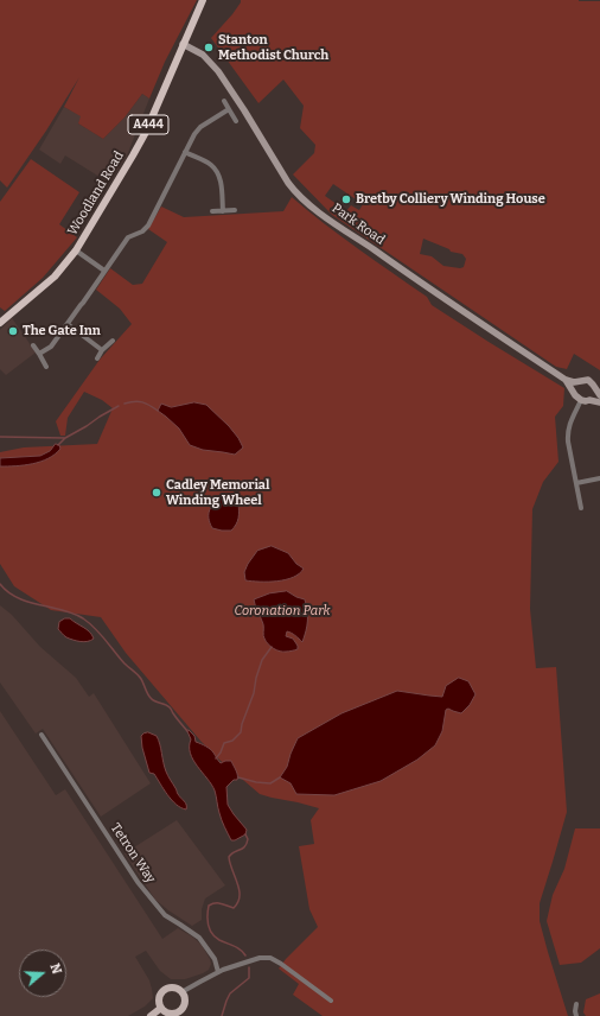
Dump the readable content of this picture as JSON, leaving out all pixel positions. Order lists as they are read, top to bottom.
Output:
{
  "streets": {
    "highway": ["A444", "Woodland Road"],
    "main road": ["Park Road"],
    "street": ["Tetron Way"]
  },
  "crossings": [
    ["Woodland Road", "Park Road"]
  ],
  "parks": ["Coronation Park"],
  "places": [
    "Stanton Methodist Church",
    "Bretby Colliery Winding House",
    "The Gate Inn",
    "Cadley Memorial Winding Wheel"
  ],
  "north": "right"
}
